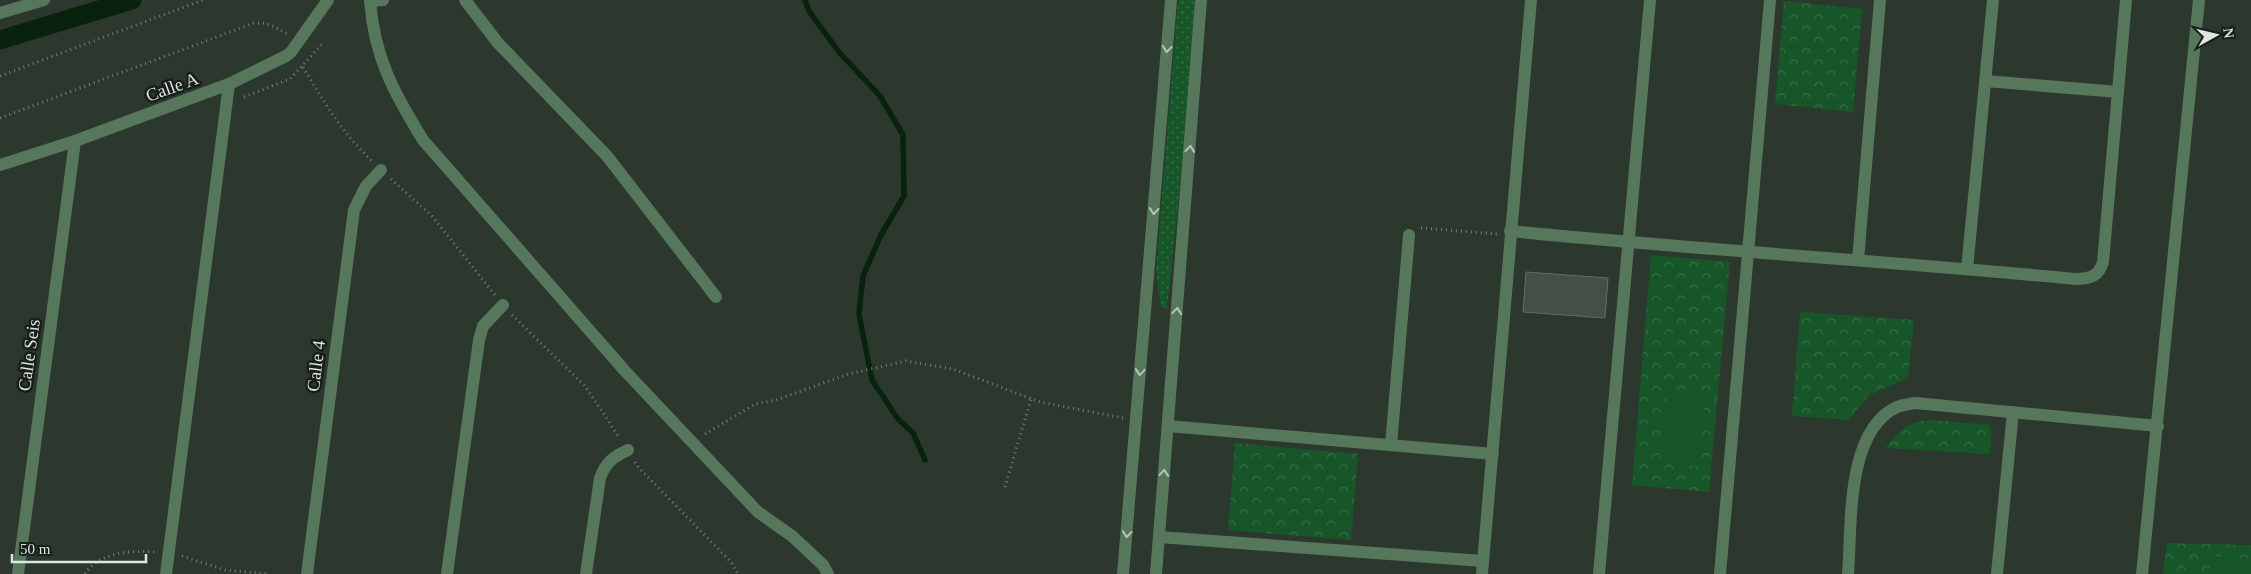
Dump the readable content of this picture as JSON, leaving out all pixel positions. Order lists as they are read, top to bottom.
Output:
{
  "streets": {
    "street": ["Calle A", "Calle Seis", "Calle 4"]
  },
  "crossings": [
    ["Calle A", "Calle Seis"]
  ],
  "scale_bar": "50 m",
  "north": "right"
}
